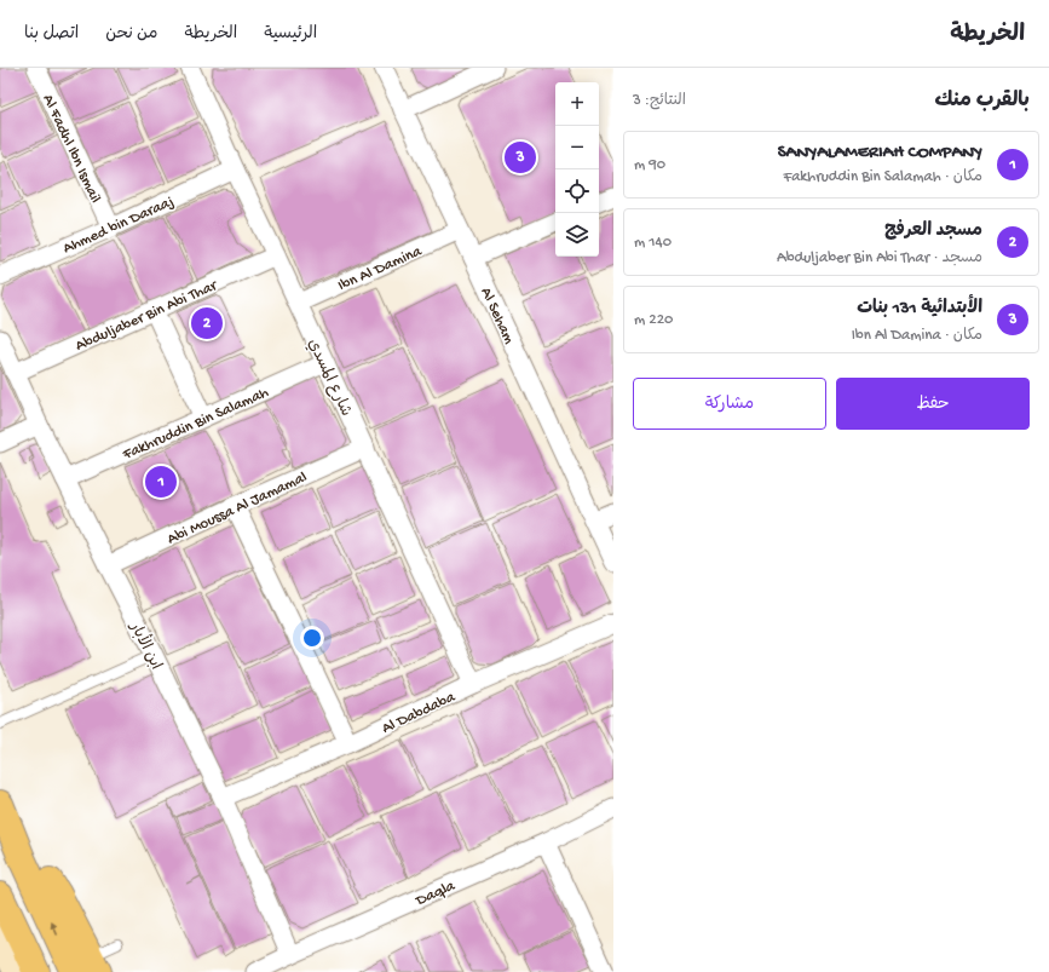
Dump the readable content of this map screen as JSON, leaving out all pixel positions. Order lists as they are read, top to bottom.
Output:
{
  "streets": {
    "street": [
      "Al Fadhl Ibn Ismail",
      "Ahmed bin Daraaj",
      "Ibn Al Damina",
      "Abduljaber Bin Abi Thar",
      "Al Seham",
      "شارع المسدي",
      "Fakhruddin Bin Salamah",
      "Abi Moussa Al Jamamal",
      "ابن الأبار",
      "Al Dabdaba",
      "Daqla"
    ]
  },
  "crossings": [
    ["Al Fadhl Ibn Ismail", "Ahmed bin Daraaj"],
    ["Ahmed bin Daraaj", "شارع المسدي"],
    ["Ibn Al Damina", "Al Seham"],
    ["Ibn Al Damina", "شارع المسدي"],
    ["Abduljaber Bin Abi Thar", "شارع المسدي"],
    ["Abduljaber Bin Abi Thar", "ابن الأبار"],
    ["شارع المسدي", "Fakhruddin Bin Salamah"],
    ["شارع المسدي", "Abi Moussa Al Jamamal"],
    ["شارع المسدي", "Al Dabdaba"],
    ["Fakhruddin Bin Salamah", "ابن الأبار"],
    ["Abi Moussa Al Jamamal", "ابن الأبار"],
    ["ابن الأبار", "Al Dabdaba"],
    ["ابن الأبار", "Daqla"]
  ],
  "page": {
    "header": "الخريطة",
    "nav": [
      "الرئيسية",
      "الخريطة",
      "من نحن",
      "اتصل بنا"
    ],
    "heading": ["بالقرب منك", "النتائج: 3"],
    "map_buttons": ["+", "−"],
    "list": [
      {
        "mark": "1",
        "name": "SANYALAMERIAH COMPANY",
        "note": "مكان · Fakhruddin Bin Salamah",
        "value": "90 m"
      },
      {
        "mark": "2",
        "name": "مسجد العرفج",
        "note": "مسجد · Abduljaber Bin Abi Thar",
        "value": "140 m"
      },
      {
        "mark": "3",
        "name": "الأبتدائية 131 بنات",
        "note": "مكان · Ibn Al Damina",
        "value": "220 m"
      }
    ],
    "pins": ["3", "2", "1"],
    "buttons": ["حفظ", "مشاركة"]
  }
}
